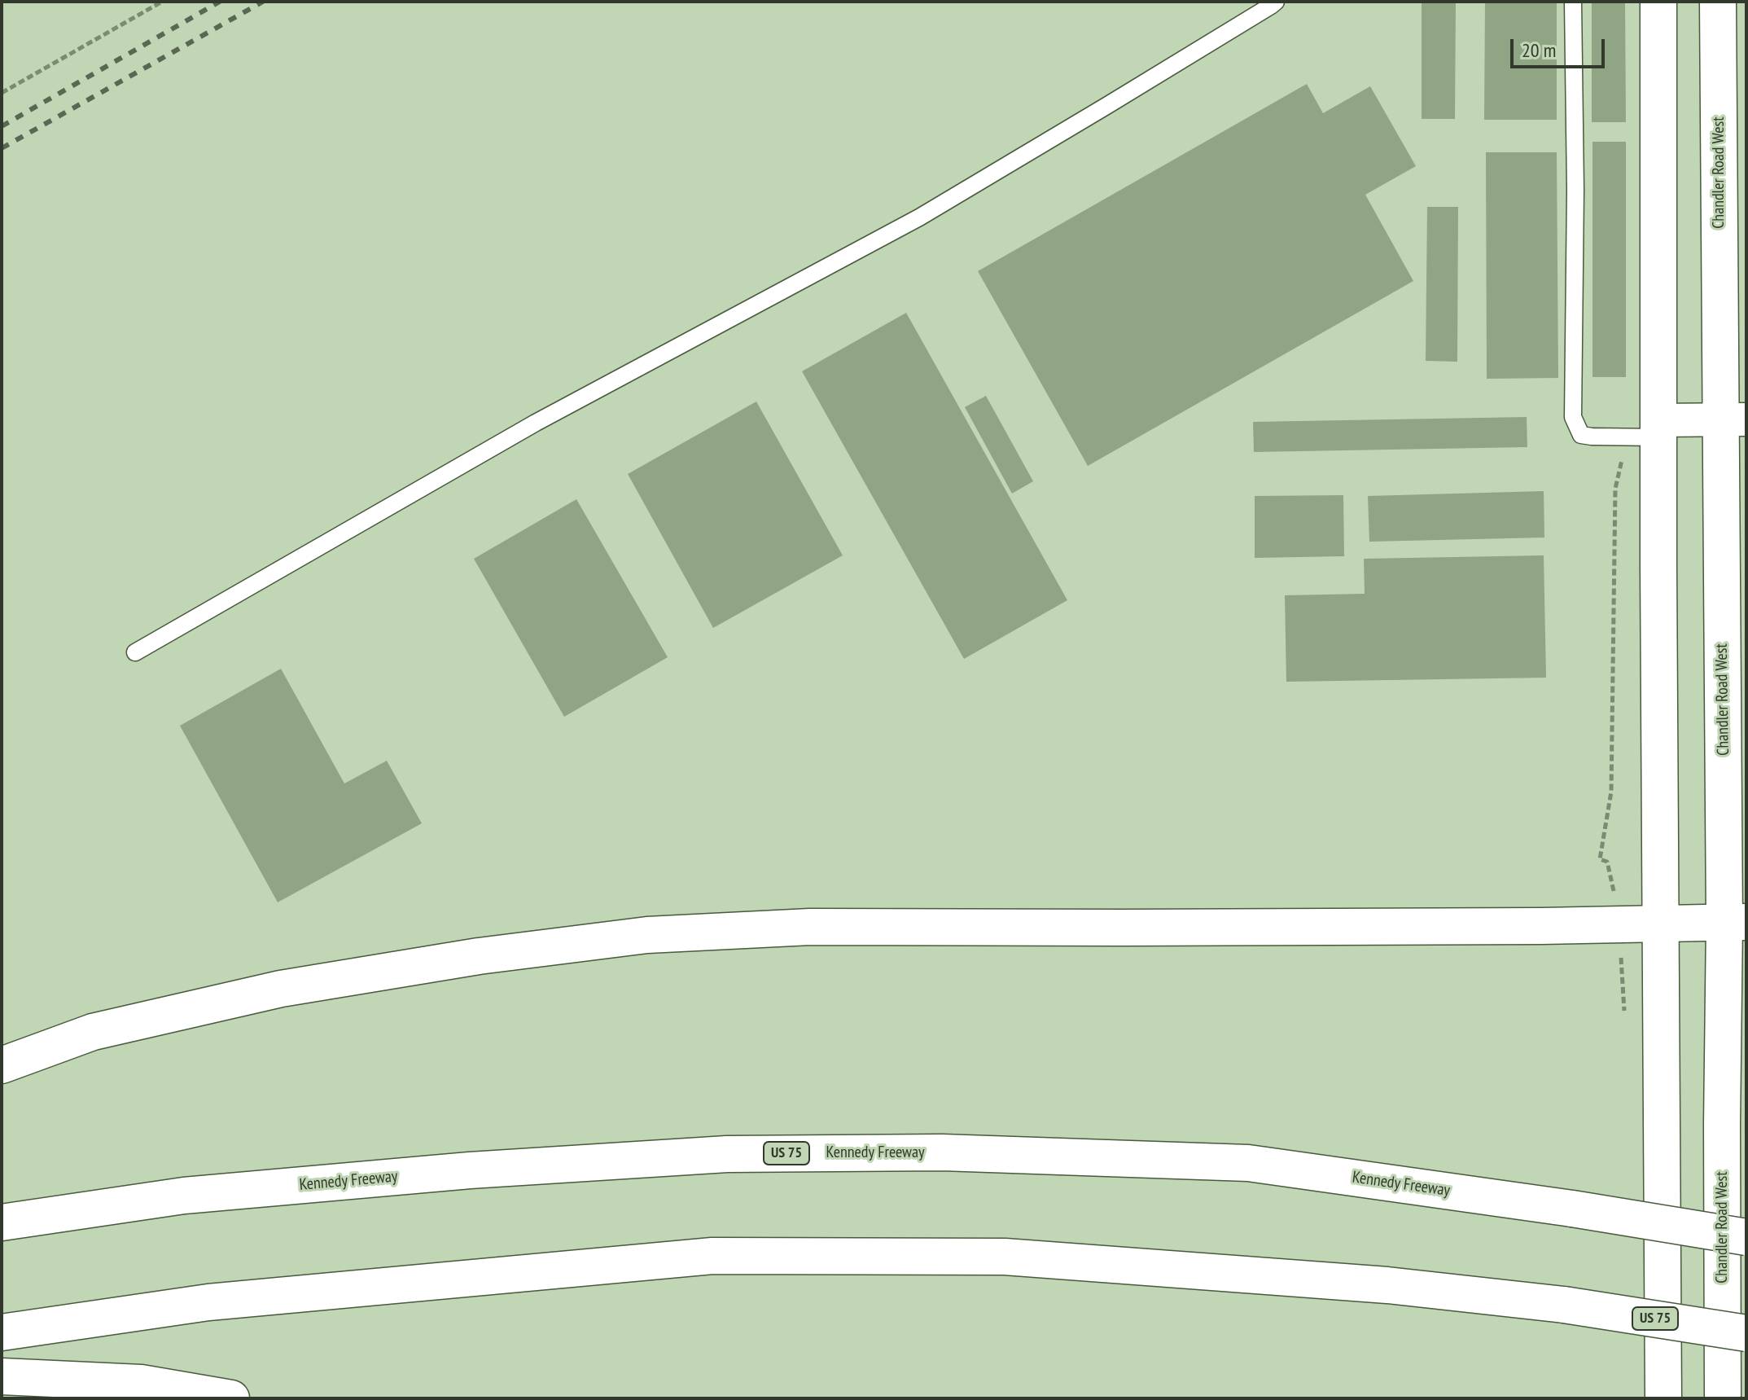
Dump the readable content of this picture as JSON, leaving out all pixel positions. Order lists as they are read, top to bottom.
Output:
{
  "streets": {
    "main road": ["Chandler Road West", "Kennedy Freeway", "US 75"]
  },
  "scale_bar": "20 m"
}
